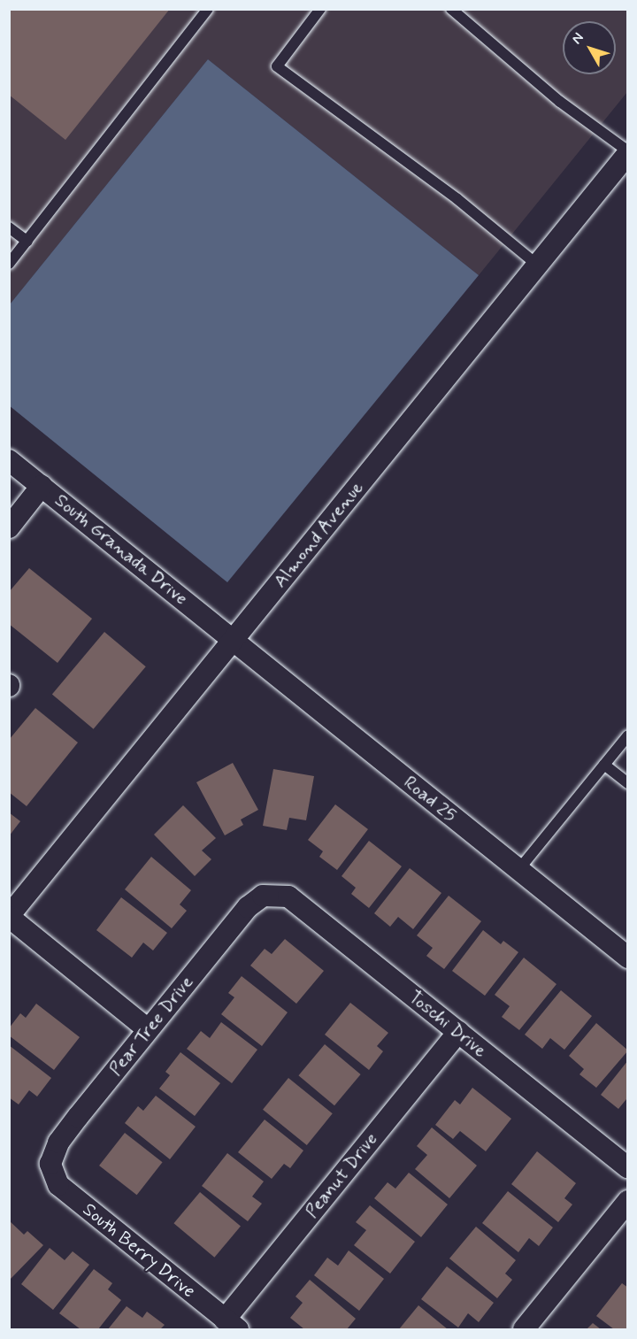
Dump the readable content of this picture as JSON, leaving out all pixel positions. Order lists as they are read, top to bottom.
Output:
{
  "streets": {
    "street": [
      "Almond Avenue",
      "South Granada Drive",
      "Road 25",
      "Toschi Drive",
      "Pear Tree Drive",
      "Peanut Drive",
      "South Berry Drive"
    ]
  },
  "crossings": [
    ["Almond Avenue", "South Granada Drive"],
    ["Almond Avenue", "Road 25"],
    ["South Granada Drive", "Road 25"],
    ["Toschi Drive", "Pear Tree Drive"],
    ["Toschi Drive", "Peanut Drive"],
    ["Pear Tree Drive", "South Berry Drive"],
    ["Peanut Drive", "South Berry Drive"]
  ],
  "north": "top left"
}
